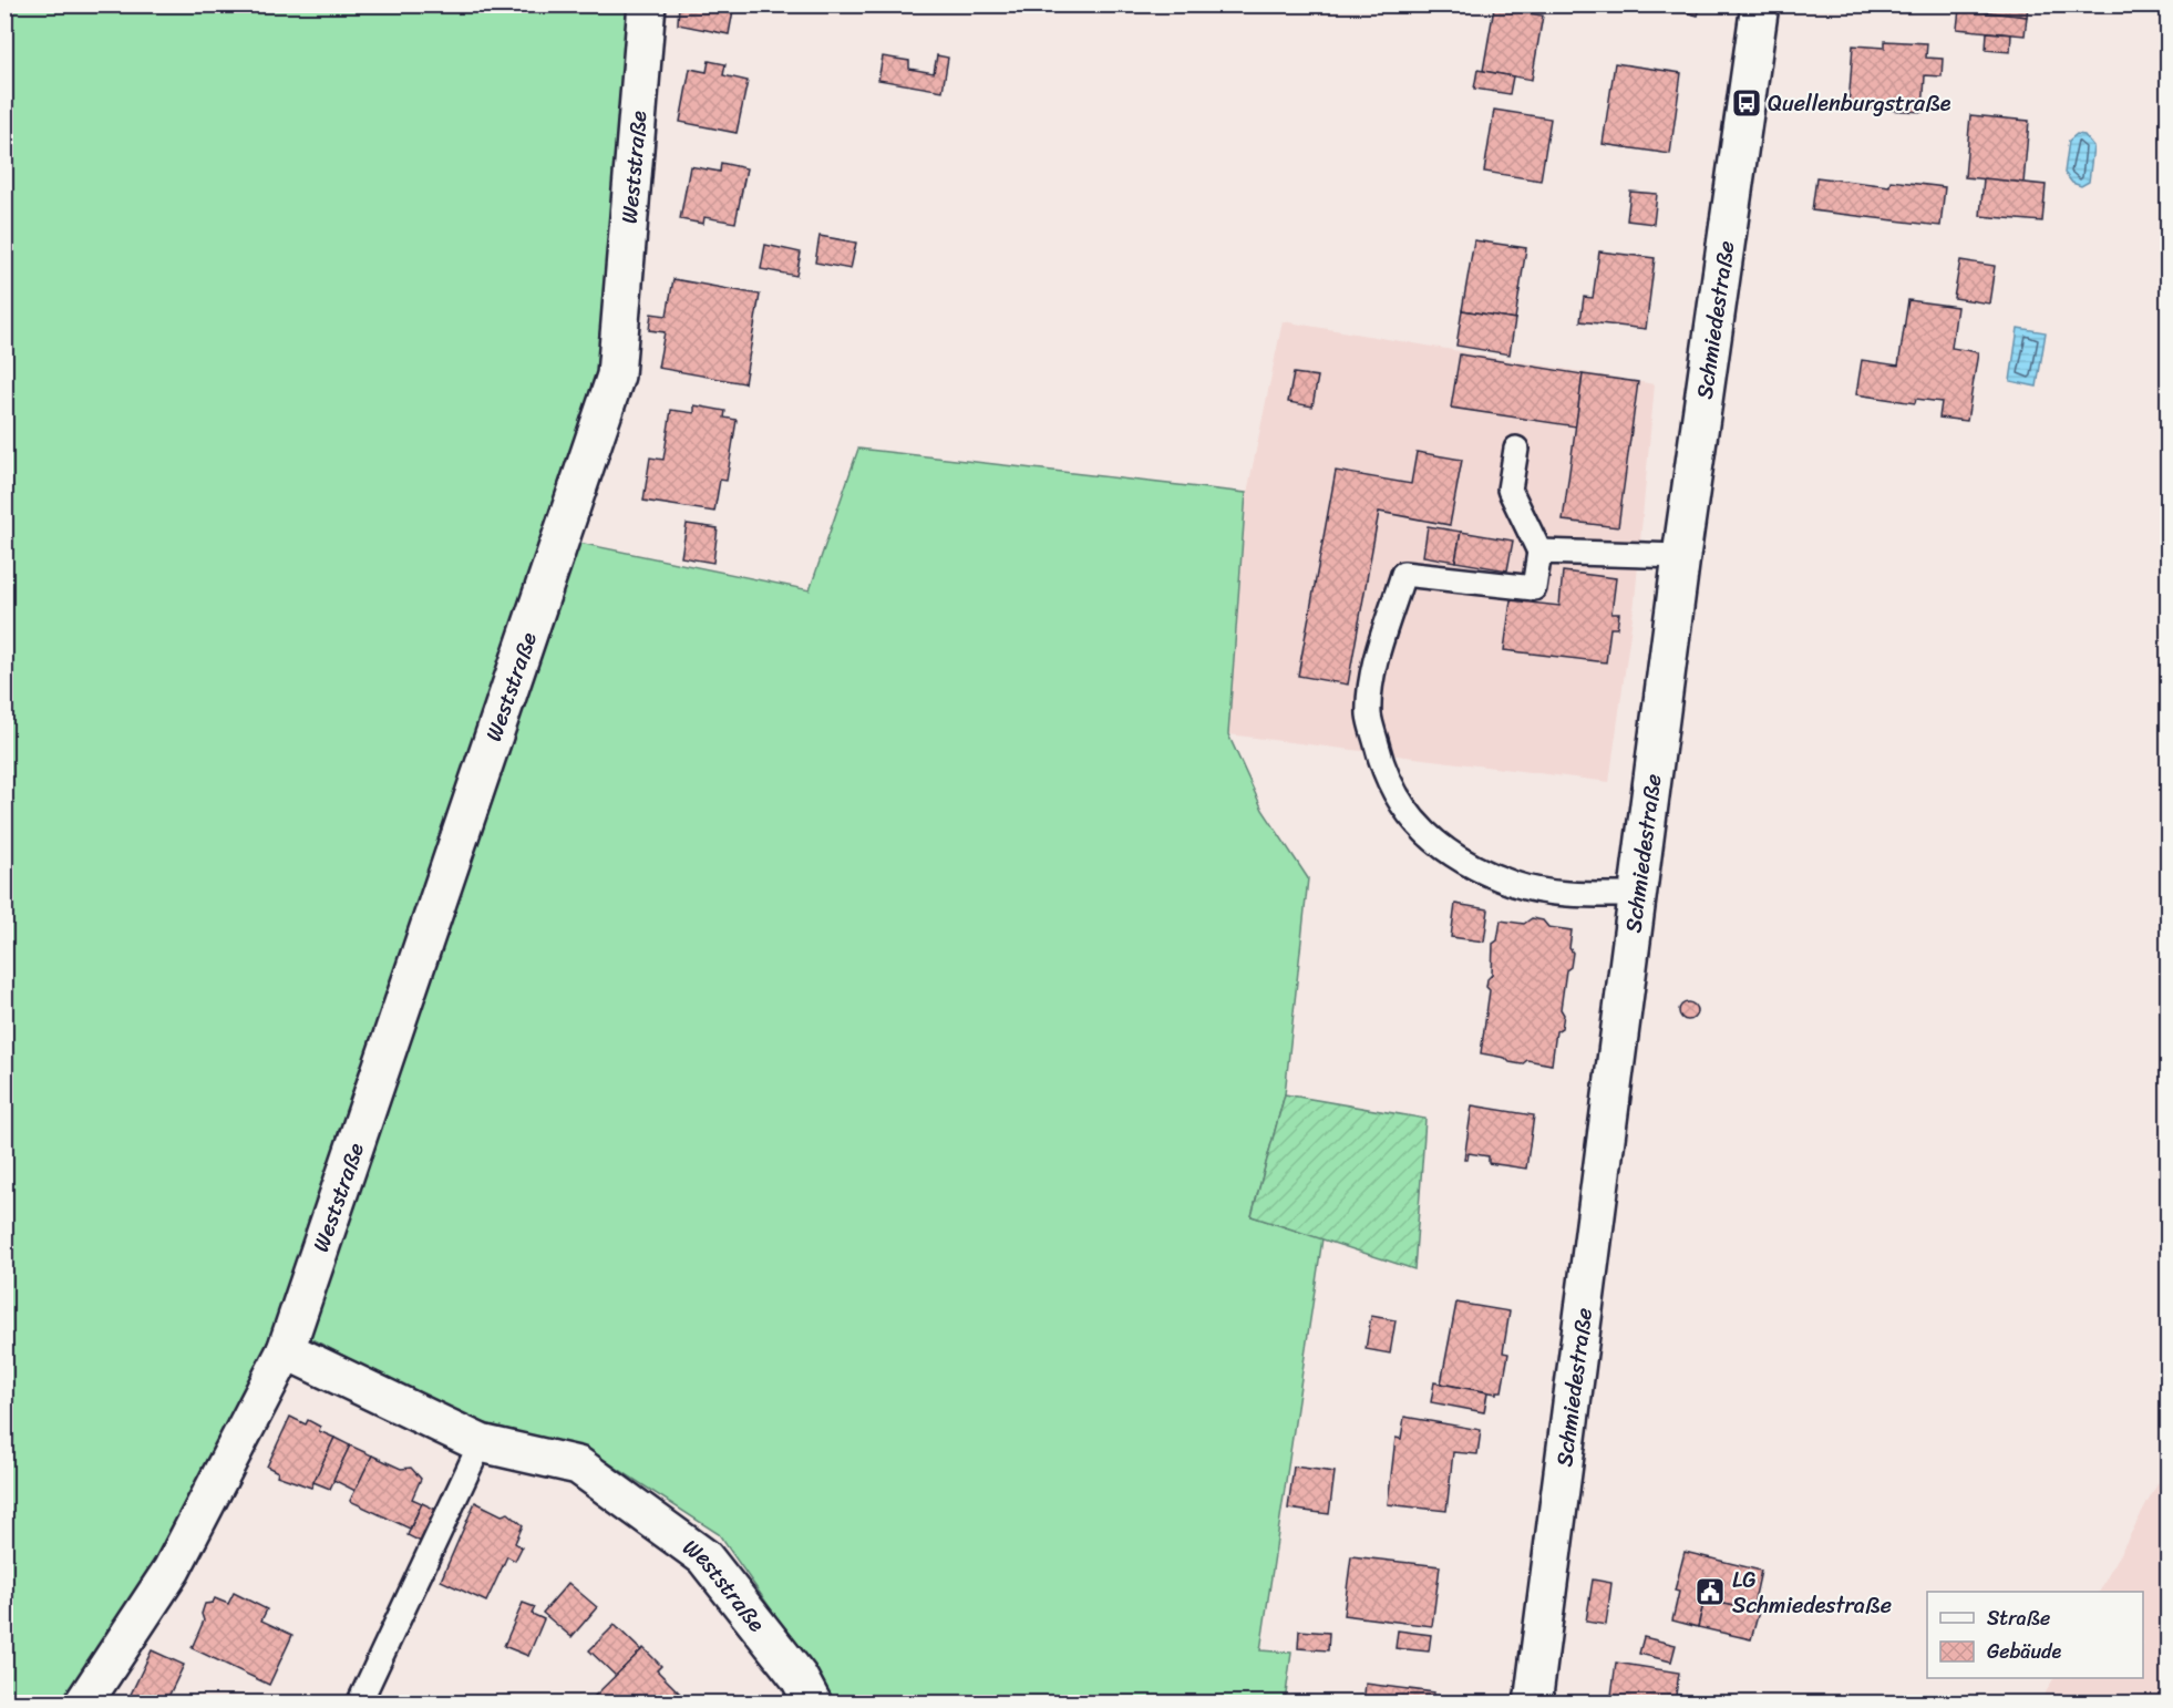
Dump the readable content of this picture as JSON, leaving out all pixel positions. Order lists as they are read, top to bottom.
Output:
{
  "streets": {
    "street": ["Weststraße", "Schmiedestraße"]
  },
  "places": {
    "bus stop": ["Quellenburgstraße"],
    "public building": ["LG Schmiedestraße"]
  },
  "legend": ["Straße", "Gebäude"]
}
